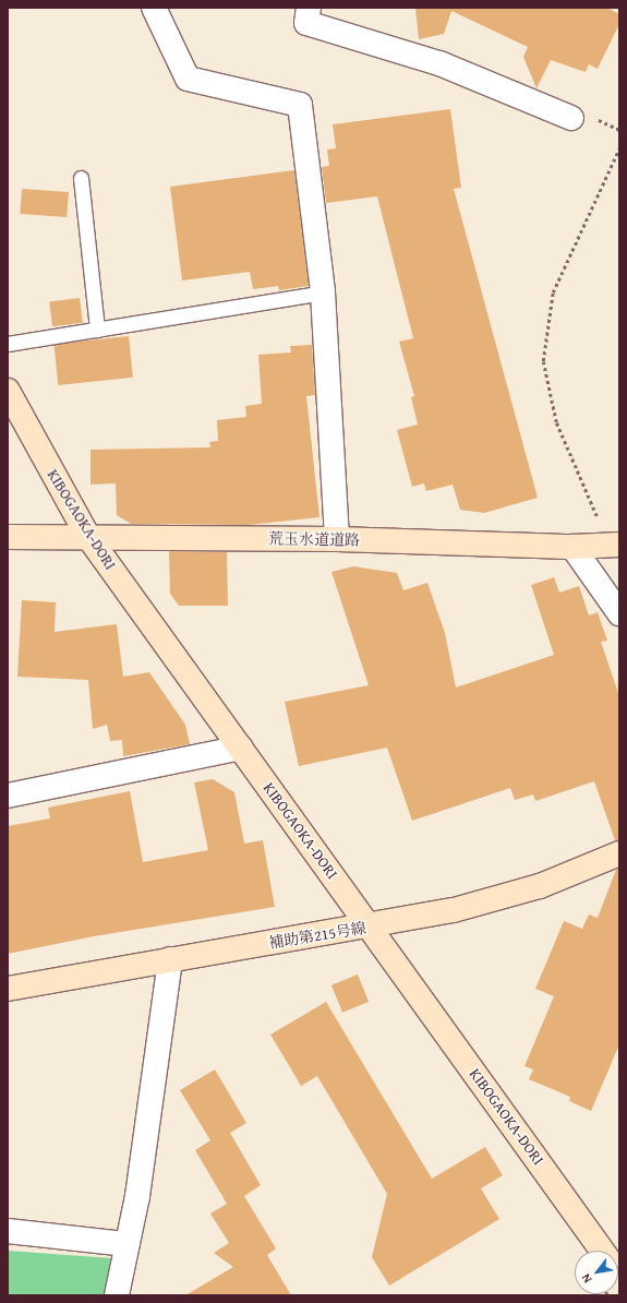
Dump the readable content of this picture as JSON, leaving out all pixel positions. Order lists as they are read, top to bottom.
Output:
{
  "streets": {
    "street": ["KIBOGAOKA-DORI", "荒玉水道道路", "補助第215号線"]
  },
  "crossings": [
    ["KIBOGAOKA-DORI", "荒玉水道道路"],
    ["KIBOGAOKA-DORI", "補助第215号線"]
  ],
  "north": "bottom left"
}
